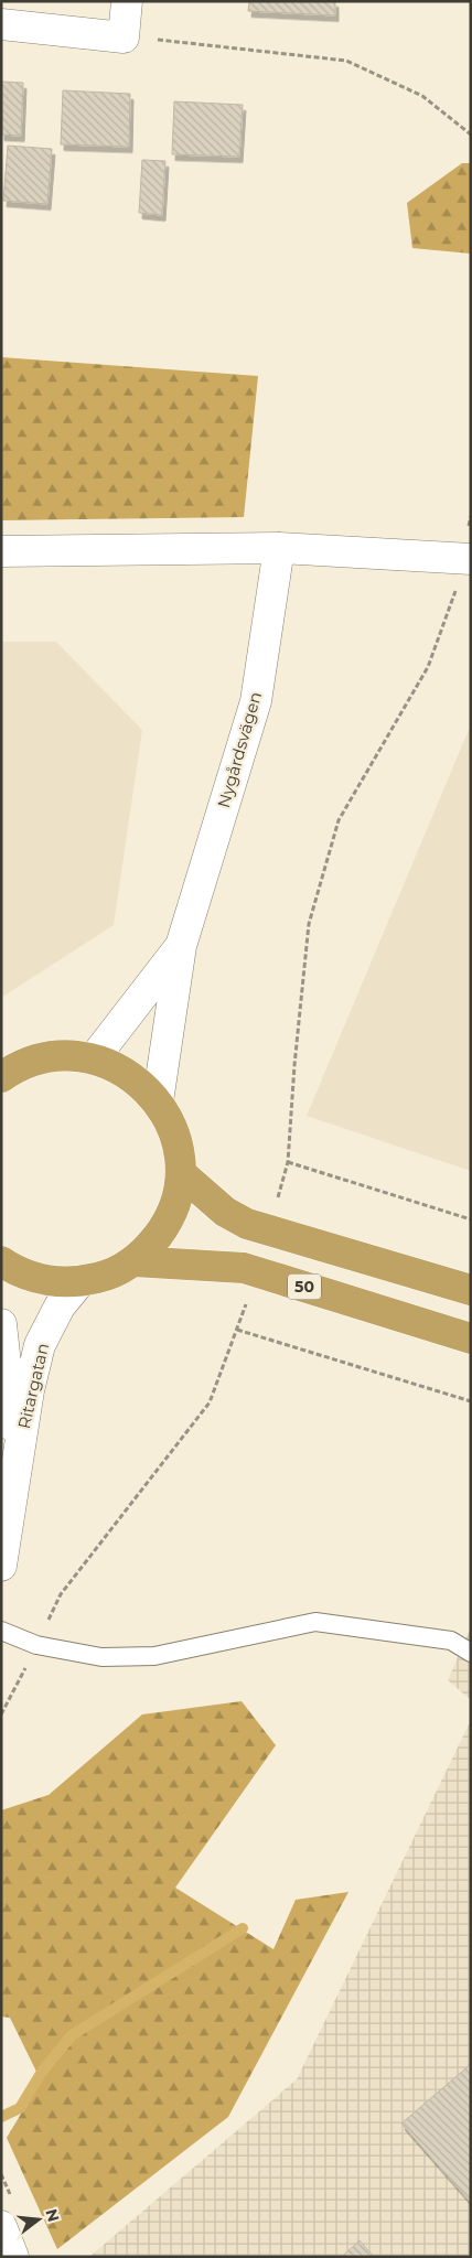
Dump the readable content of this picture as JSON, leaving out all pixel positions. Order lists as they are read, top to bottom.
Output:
{
  "streets": {
    "highway": ["50"],
    "street": ["Nygårdsvägen", "Ritargatan"]
  },
  "north": "right"
}
